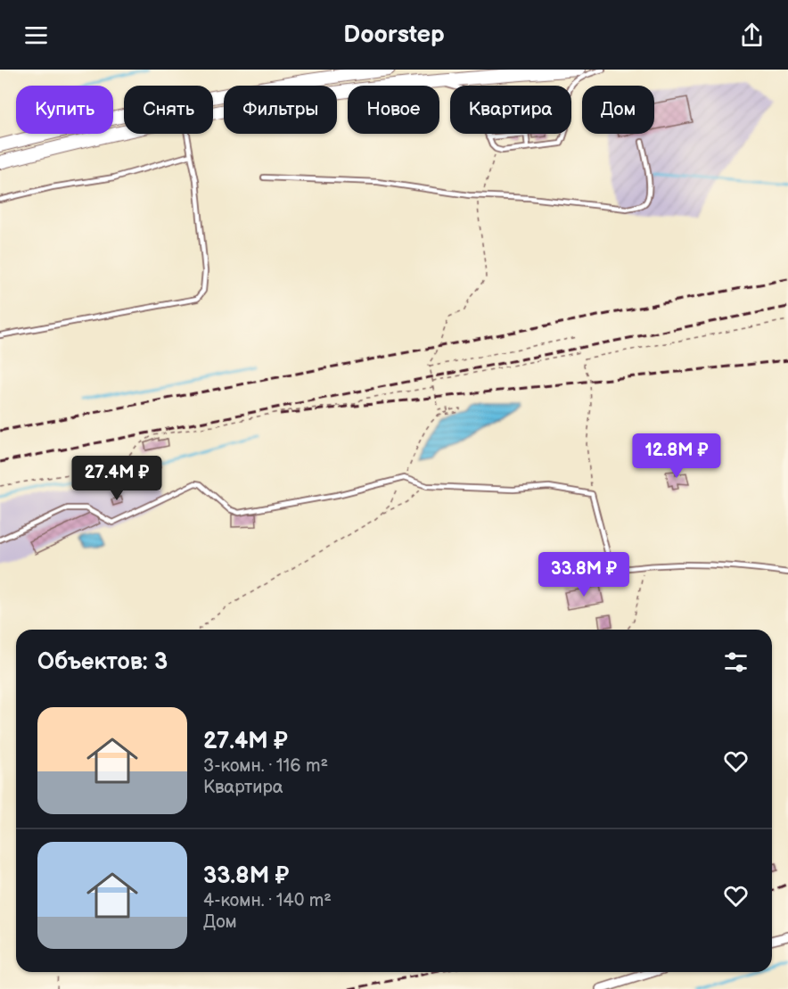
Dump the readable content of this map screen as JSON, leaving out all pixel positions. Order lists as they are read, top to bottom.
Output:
{
  "page": {
    "header": "Doorstep",
    "chip": [
      "Купить",
      "Снять",
      "Фильтры",
      "Новое",
      "Квартира",
      "Дом"
    ],
    "price": ["12.8M ₽", "27.4M ₽", "33.8M ₽"],
    "heading": "Объектов: 3",
    "list": [
      {
        "name": "27.4M ₽",
        "note": "3-комн. · 116 m² · Квартира"
      },
      {
        "name": "33.8M ₽",
        "note": "4-комн. · 140 m² · Дом"
      }
    ]
  }
}
